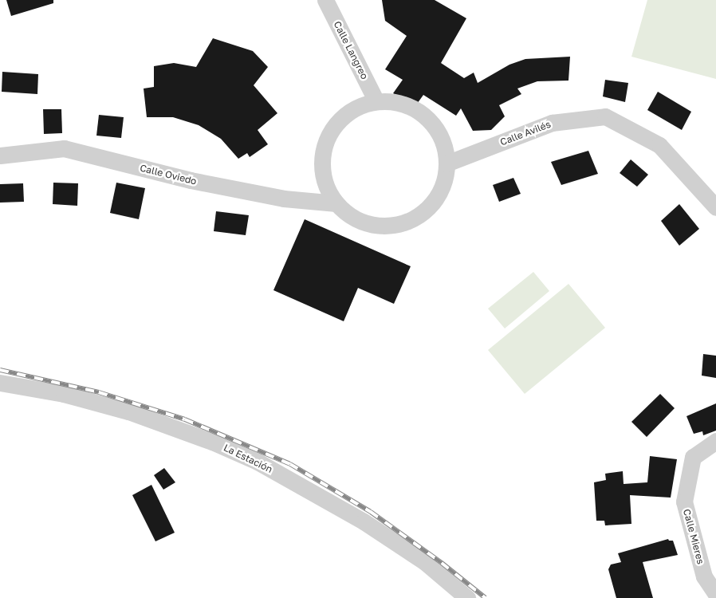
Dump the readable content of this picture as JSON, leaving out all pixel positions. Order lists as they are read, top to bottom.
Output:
{
  "streets": {
    "street": [
      "Calle Langreo",
      "Calle Avilés",
      "Calle Oviedo",
      "La Estación",
      "Calle Mieres"
    ]
  },
  "crossings": [
    ["Calle Langreo", "Calle Avilés"],
    ["Calle Langreo", "Calle Oviedo"],
    ["Calle Avilés", "Calle Oviedo"]
  ]
}
